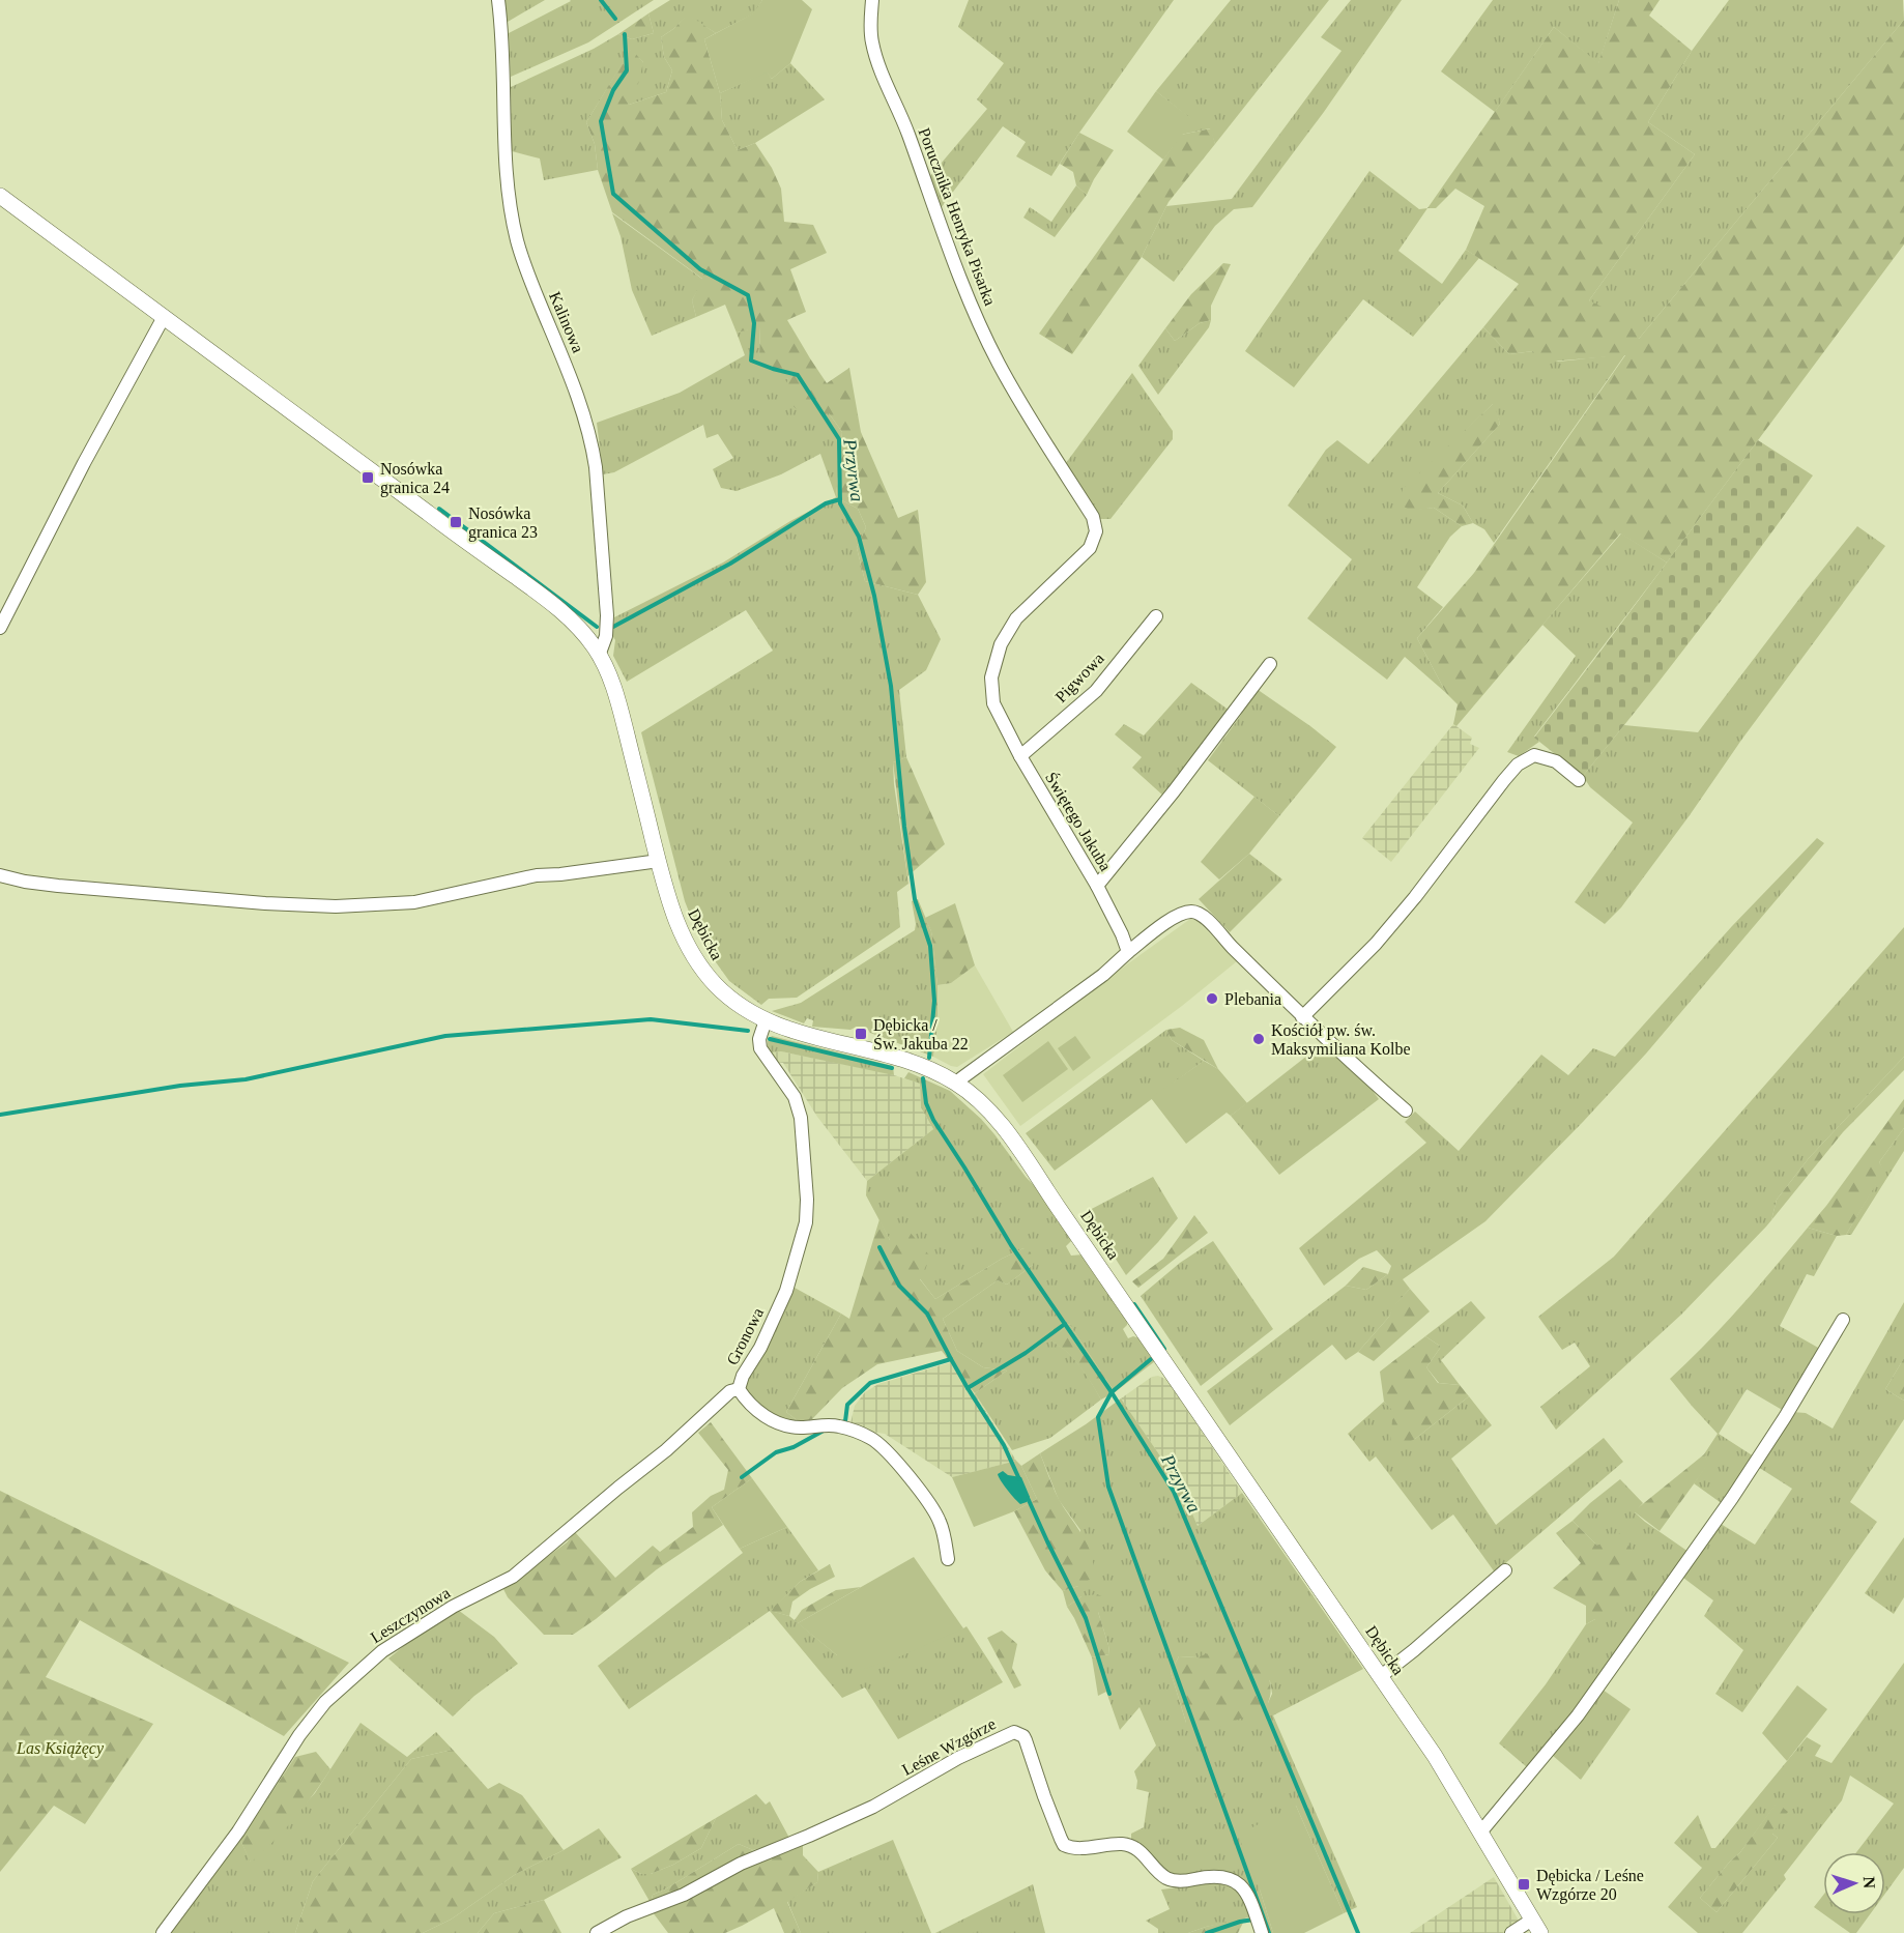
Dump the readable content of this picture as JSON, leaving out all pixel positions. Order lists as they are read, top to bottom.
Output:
{
  "streets": {
    "street": [
      "Porucznika Henryka Pisarka",
      "Kalinowa",
      "Pigwowa",
      "Świętego Jakuba",
      "Dębicka",
      "Gronowa",
      "Leszczynowa",
      "Leśne Wzgórze"
    ]
  },
  "crossings": [
    ["Porucznika Henryka Pisarka", "Świętego Jakuba"],
    ["Kalinowa", "Dębicka"],
    ["Pigwowa", "Świętego Jakuba"],
    ["Dębicka", "Gronowa"],
    ["Gronowa", "Leszczynowa"]
  ],
  "water": ["Przyrwa"],
  "parks": ["Las Książęcy"],
  "places": {
    "transit": [
      "Nosówka granica 24",
      "Nosówka granica 23",
      "Dębicka / Św. Jakuba 22",
      "Dębicka / Leśne Wzgórze 20"
    ],
    "other": ["Plebania", "Kościół pw. św. Maksymiliana Kolbe"]
  },
  "north": "right"
}
